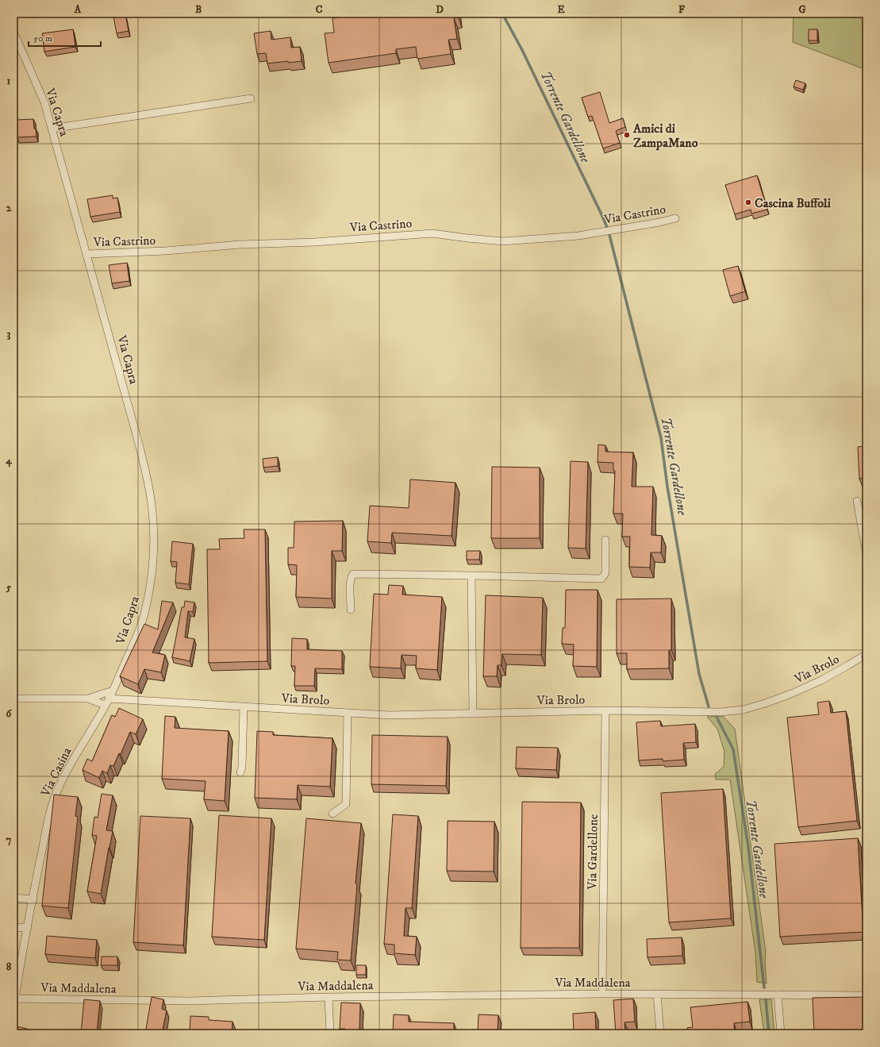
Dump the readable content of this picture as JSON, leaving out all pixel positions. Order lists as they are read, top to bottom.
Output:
{
  "streets": {
    "street": [
      "Via Capra",
      "Via Castrino",
      "Via Brolo",
      "Via Casina",
      "Via Gardellone",
      "Via Maddalena"
    ]
  },
  "crossings": [
    ["Via Capra", "Via Castrino"],
    ["Via Capra", "Via Brolo"],
    ["Via Capra", "Via Casina"],
    ["Via Brolo", "Via Casina"],
    ["Via Brolo", "Via Gardellone"],
    ["Via Casina", "Via Maddalena"],
    ["Via Gardellone", "Via Maddalena"]
  ],
  "water": ["Torrente Gardellone"],
  "places": ["Amici di ZampaMano", "Cascina Buffoli"],
  "scale_bar": "50 m",
  "grid": {
    "columns": [
      "A",
      "B",
      "C",
      "D",
      "E",
      "F",
      "G"
    ],
    "rows": [
      "1",
      "2",
      "3",
      "4",
      "5",
      "6",
      "7",
      "8"
    ]
  }
}
